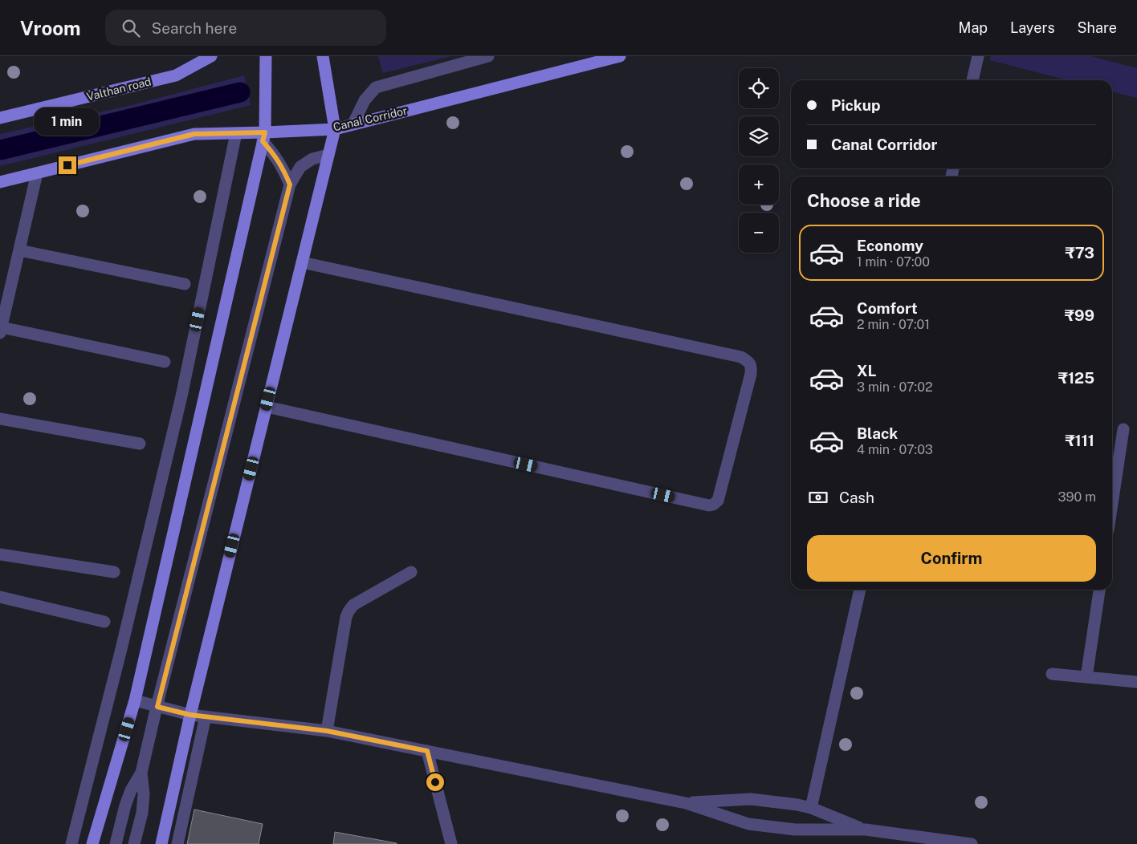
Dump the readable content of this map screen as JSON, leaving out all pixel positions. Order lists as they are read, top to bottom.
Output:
{
  "streets": {
    "main road": ["Valthan road", "Canal Corridor"]
  },
  "page": {
    "header": "Vroom",
    "search": "Search here",
    "nav": ["Map", "Layers", "Share"],
    "map_buttons": ["+", "−"],
    "banner": ["Pickup", "Canal Corridor"],
    "bubble": "1 min",
    "heading": "Choose a ride",
    "list": [
      {
        "name": "Economy",
        "note": "1 min · 07:00",
        "value": "₹73"
      },
      {
        "name": "Comfort",
        "note": "2 min · 07:01",
        "value": "₹99"
      },
      {
        "name": "XL",
        "note": "3 min · 07:02",
        "value": "₹125"
      },
      {
        "name": "Black",
        "note": "4 min · 07:03",
        "value": "₹111"
      }
    ],
    "pay": ["Cash", "390 m"],
    "buttons": "Confirm"
  }
}
